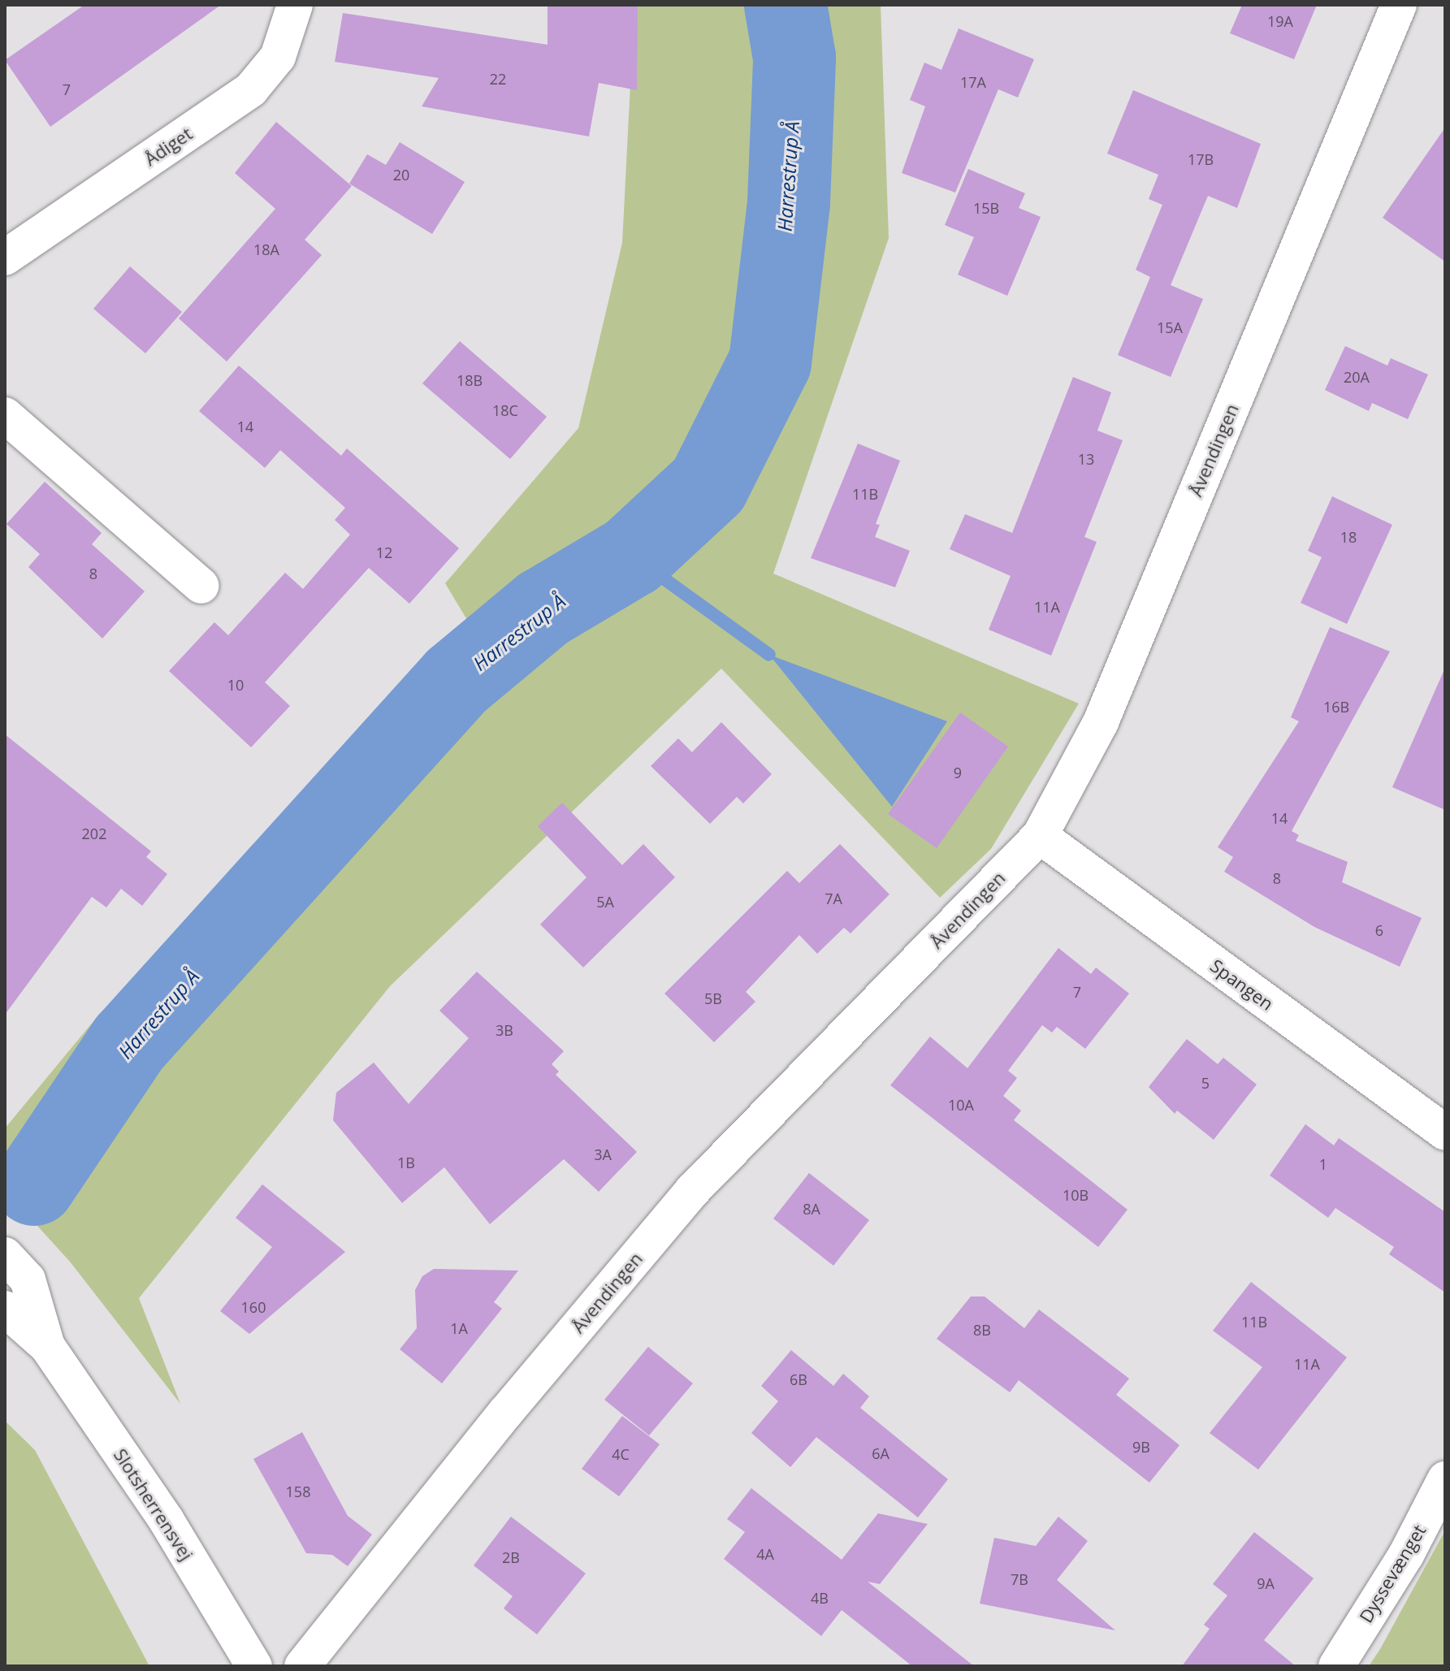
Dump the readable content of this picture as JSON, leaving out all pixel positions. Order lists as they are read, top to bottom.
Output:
{
  "streets": {
    "street": [
      "Ådiget",
      "Åvendingen",
      "Spangen",
      "Slotsherrensvej",
      "Dyssevænget"
    ]
  },
  "crossings": [
    ["Åvendingen", "Spangen"]
  ],
  "water": ["Harrestrup Å"],
  "house_numbers": [
    "19A",
    "22",
    "17A",
    "7",
    "17B",
    "20",
    "15B",
    "18A",
    "15A",
    "20A",
    "18B",
    "18C",
    "14",
    "13",
    "11B",
    "18",
    "12",
    "8",
    "11A",
    "10",
    "16B",
    "9",
    "14",
    "202",
    "8",
    "7A",
    "5A",
    "6",
    "7",
    "5B",
    "3B",
    "5",
    "10A",
    "3A",
    "1B",
    "1",
    "10B",
    "8A",
    "160",
    "11B",
    "1A",
    "8B",
    "11A",
    "6B",
    "9B",
    "6A",
    "4C",
    "158",
    "4A",
    "2B",
    "7B",
    "9A",
    "4B"
  ]
}
